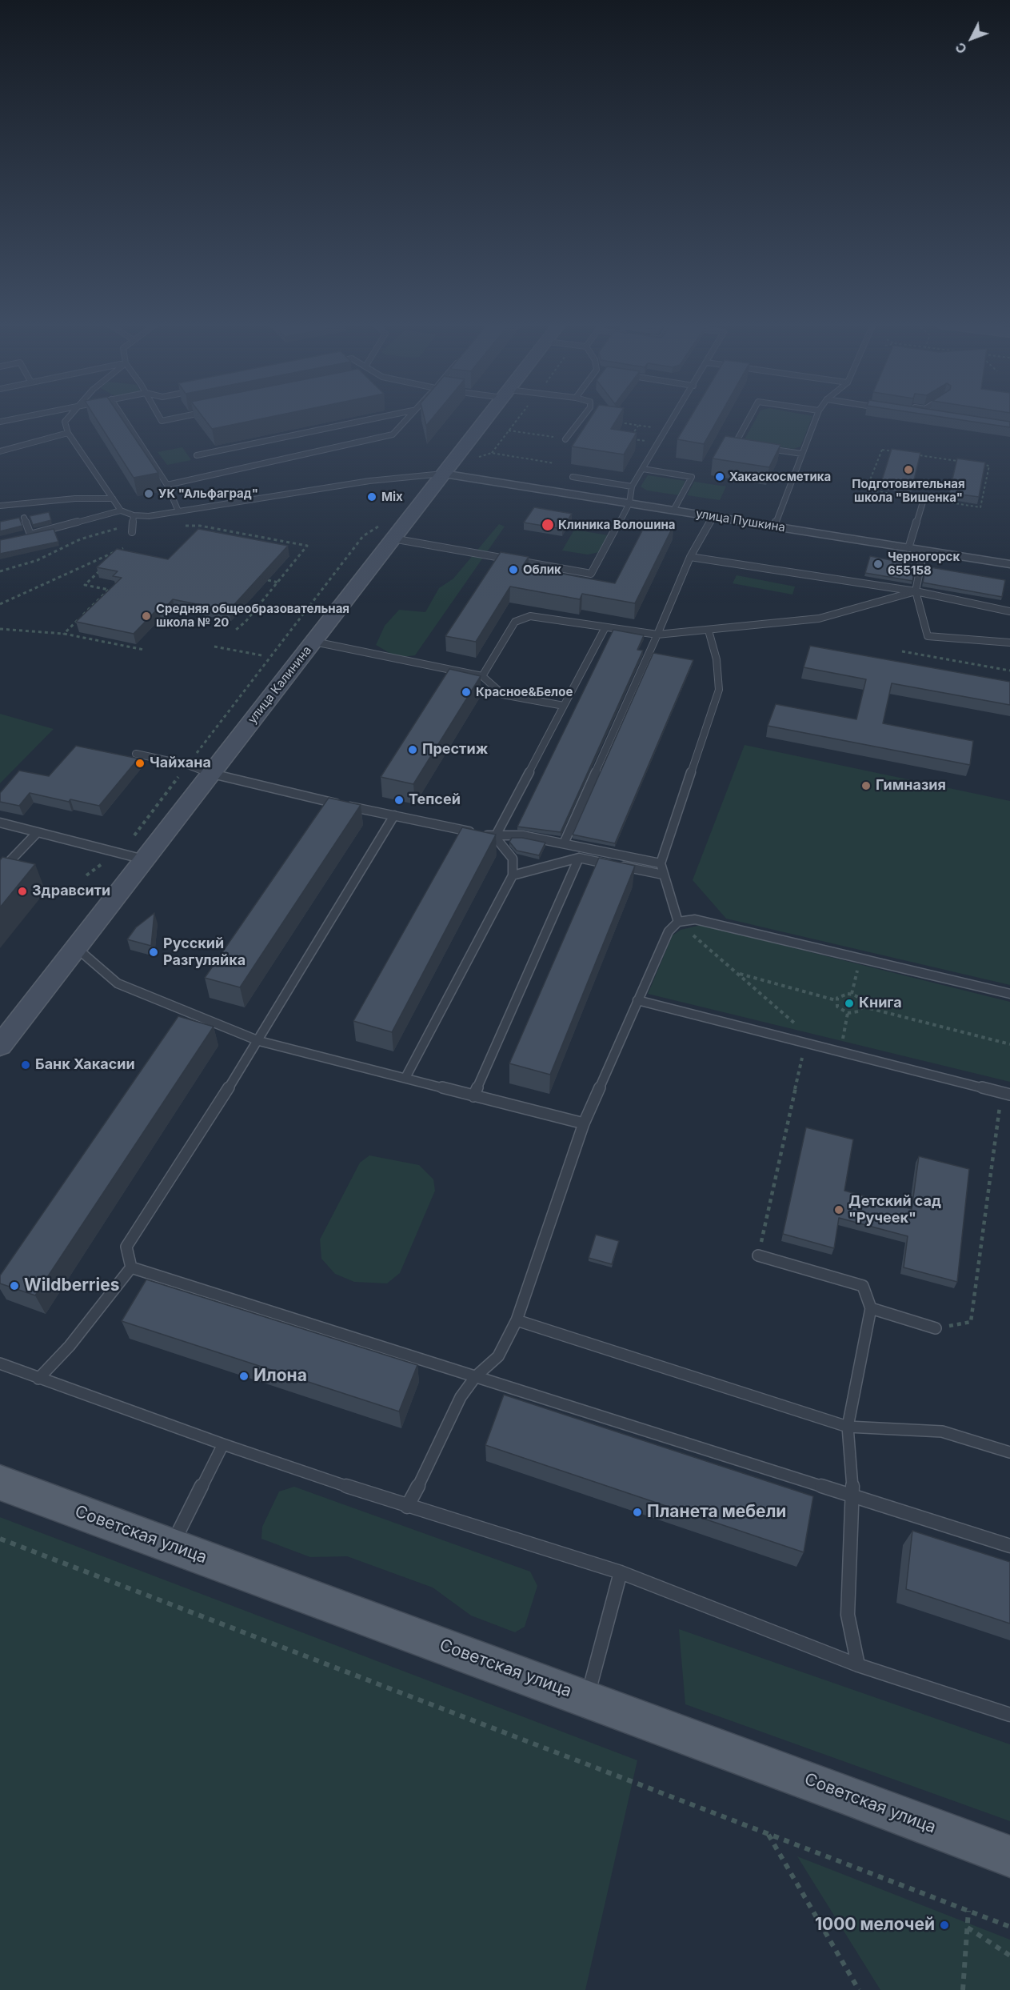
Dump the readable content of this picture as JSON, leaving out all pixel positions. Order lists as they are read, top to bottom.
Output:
{
  "streets": {
    "main road": ["улица Калинина", "Советская улица"],
    "street": ["улица Пушкина"]
  },
  "crossings": [
    ["улица Пушкина", "улица Калинина"]
  ],
  "places": [
    "Подготовительная школа \"Вишенка\"",
    "Хакаскосметика",
    "УК \"Альфаград\"",
    "Mix",
    "Клиника Волошина",
    "Черногорск 655158",
    "Облик",
    "Средняя общеобразовательная школа № 20",
    "Красное&Белое",
    "Престиж",
    "Чайхана",
    "Гимназия",
    "Тепсей",
    "Здравсити",
    "Русский Разгуляйка",
    "Книга",
    "Банк Хакасии",
    "Детский сад \"Ручеек\"",
    "Wildberries",
    "Илона",
    "Планета мебели",
    "1000 мелочей"
  ],
  "north": "bottom left"
}
